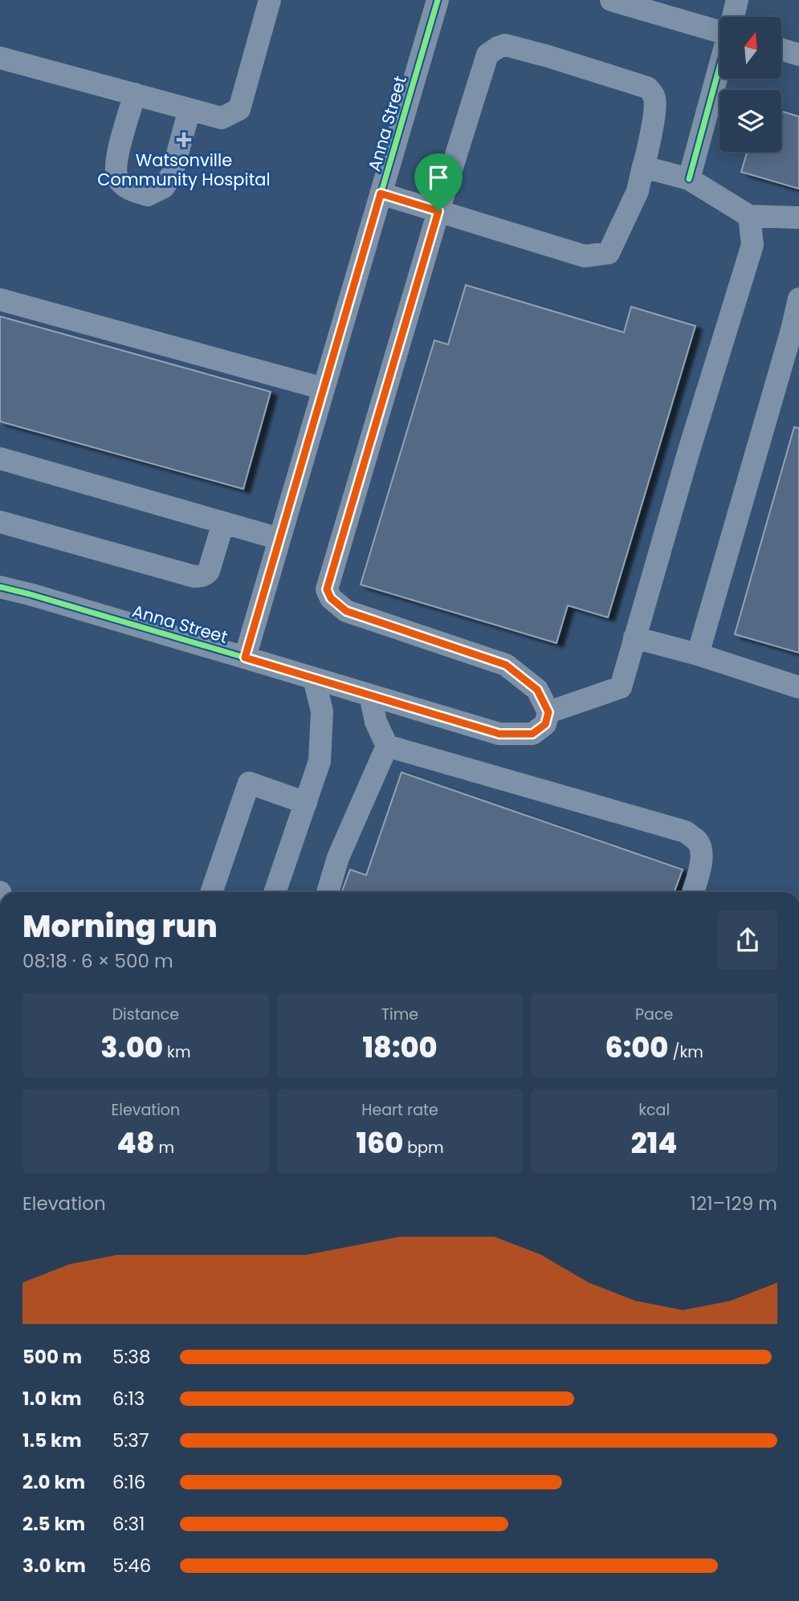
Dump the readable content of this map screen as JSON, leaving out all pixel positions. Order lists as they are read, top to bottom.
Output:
{
  "streets": {
    "street": ["Anna Street"]
  },
  "places": {
    "health": ["Watsonville Community Hospital"]
  },
  "north": "top",
  "page": {
    "heading": ["Morning run", "08:18 · 6 × 500 m"],
    "stats": [
      ["Distance", "3.00 km"],
      ["Time", "18:00"],
      ["Pace", "6:00 /km"],
      ["Elevation", "48 m"],
      ["Heart rate", "160 bpm"],
      ["kcal", "214"]
    ],
    "chart": ["Elevation", "121–129 m"],
    "list": [
      {
        "name": "500 m",
        "note": "5:38"
      },
      {
        "name": "1.0 km",
        "note": "6:13"
      },
      {
        "name": "1.5 km",
        "note": "5:37"
      },
      {
        "name": "2.0 km",
        "note": "6:16"
      },
      {
        "name": "2.5 km",
        "note": "6:31"
      },
      {
        "name": "3.0 km",
        "note": "5:46"
      }
    ]
  }
}
